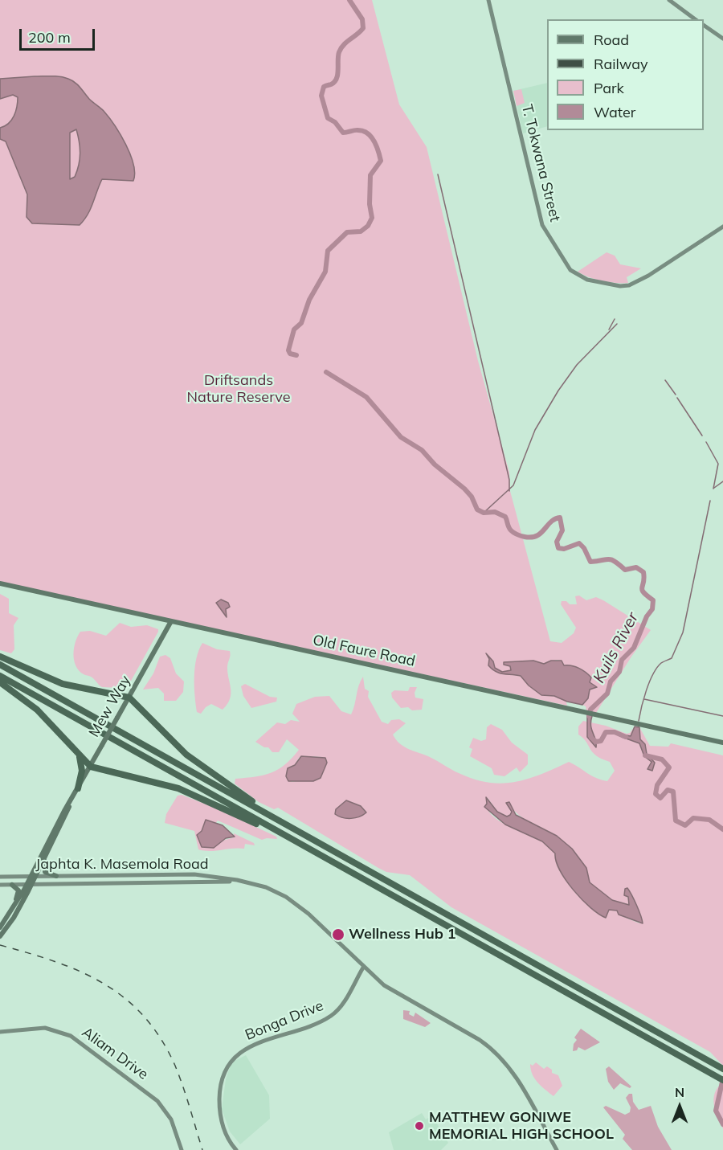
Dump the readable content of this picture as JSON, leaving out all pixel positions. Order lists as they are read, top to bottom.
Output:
{
  "streets": {
    "main road": ["Old Faure Road", "Mew Way"],
    "street": [
      "T. Tokwana Street",
      "Japhta K. Masemola Road",
      "Bonga Drive",
      "Aliam Drive"
    ]
  },
  "crossings": [
    ["Old Faure Road", "Mew Way"],
    ["Mew Way", "Japhta K. Masemola Road"],
    ["Japhta K. Masemola Road", "Bonga Drive"]
  ],
  "water": ["Kuils River"],
  "parks": ["Driftsands Nature Reserve"],
  "places": ["Wellness Hub 1", "MATTHEW GONIWE MEMORIAL HIGH SCHOOL"],
  "legend": [
    "Road",
    "Railway",
    "Park",
    "Water"
  ],
  "scale_bar": "200 m",
  "north": "top"
}
